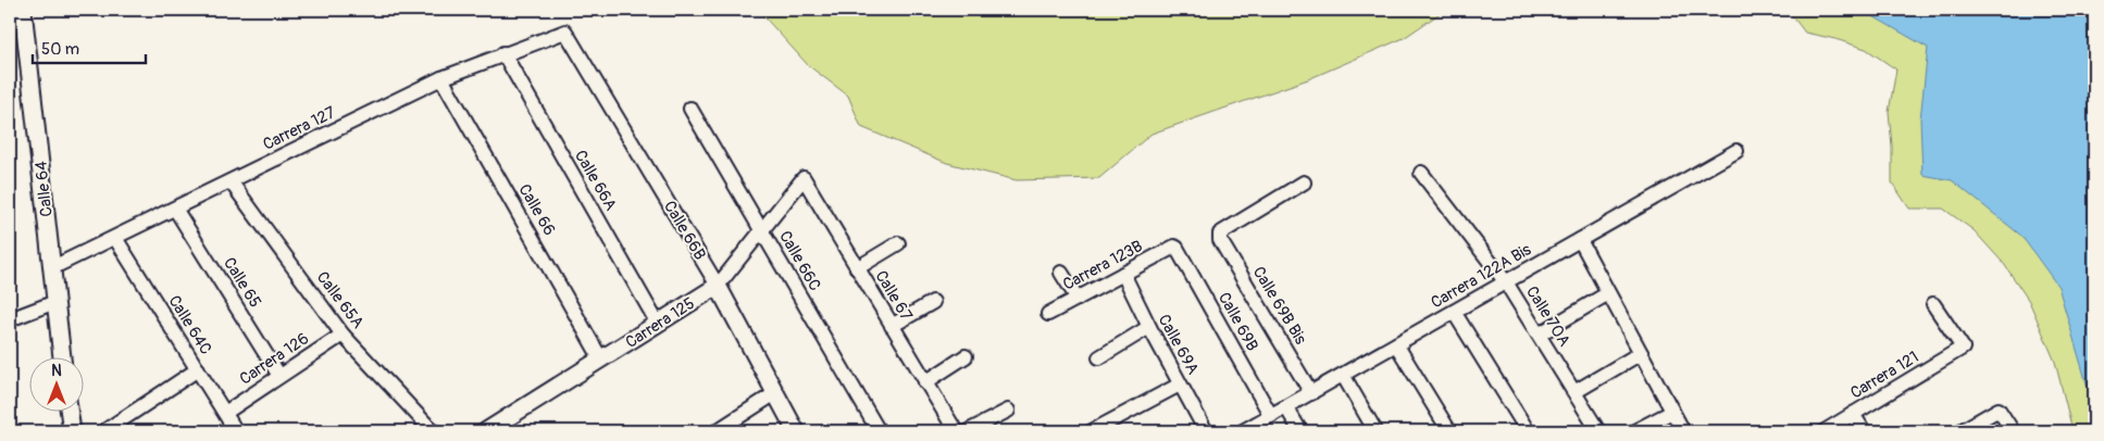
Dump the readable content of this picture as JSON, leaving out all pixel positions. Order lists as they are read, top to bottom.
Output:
{
  "streets": {
    "street": [
      "Carrera 127",
      "Calle 66A",
      "Calle 64",
      "Calle 66",
      "Calle 66B",
      "Calle 66C",
      "Carrera 123B",
      "Carrera 122A Bis",
      "Calle 65",
      "Calle 67",
      "Calle 65A",
      "Calle 69B Bis",
      "Calle 70A",
      "Calle 69B",
      "Carrera 125",
      "Calle 64C",
      "Calle 69A",
      "Carrera 126",
      "Carrera 121"
    ]
  },
  "crossings": [
    ["Carrera 127", "Calle 66A"],
    ["Carrera 127", "Calle 64"],
    ["Carrera 127", "Calle 66"],
    ["Carrera 127", "Calle 66B"],
    ["Carrera 127", "Calle 65"],
    ["Carrera 127", "Calle 65A"],
    ["Carrera 127", "Calle 64C"],
    ["Calle 66A", "Carrera 125"],
    ["Calle 66", "Carrera 125"],
    ["Calle 66B", "Carrera 125"],
    ["Calle 66C", "Carrera 125"],
    ["Carrera 123B", "Calle 69B"],
    ["Carrera 123B", "Calle 69A"],
    ["Carrera 122A Bis", "Calle 69B Bis"],
    ["Carrera 122A Bis", "Calle 70A"],
    ["Carrera 122A Bis", "Calle 69B"],
    ["Calle 65", "Carrera 126"],
    ["Calle 67", "Carrera 125"],
    ["Calle 65A", "Carrera 126"],
    ["Calle 64C", "Carrera 126"]
  ],
  "scale_bar": "50 m",
  "north": "top"
}
